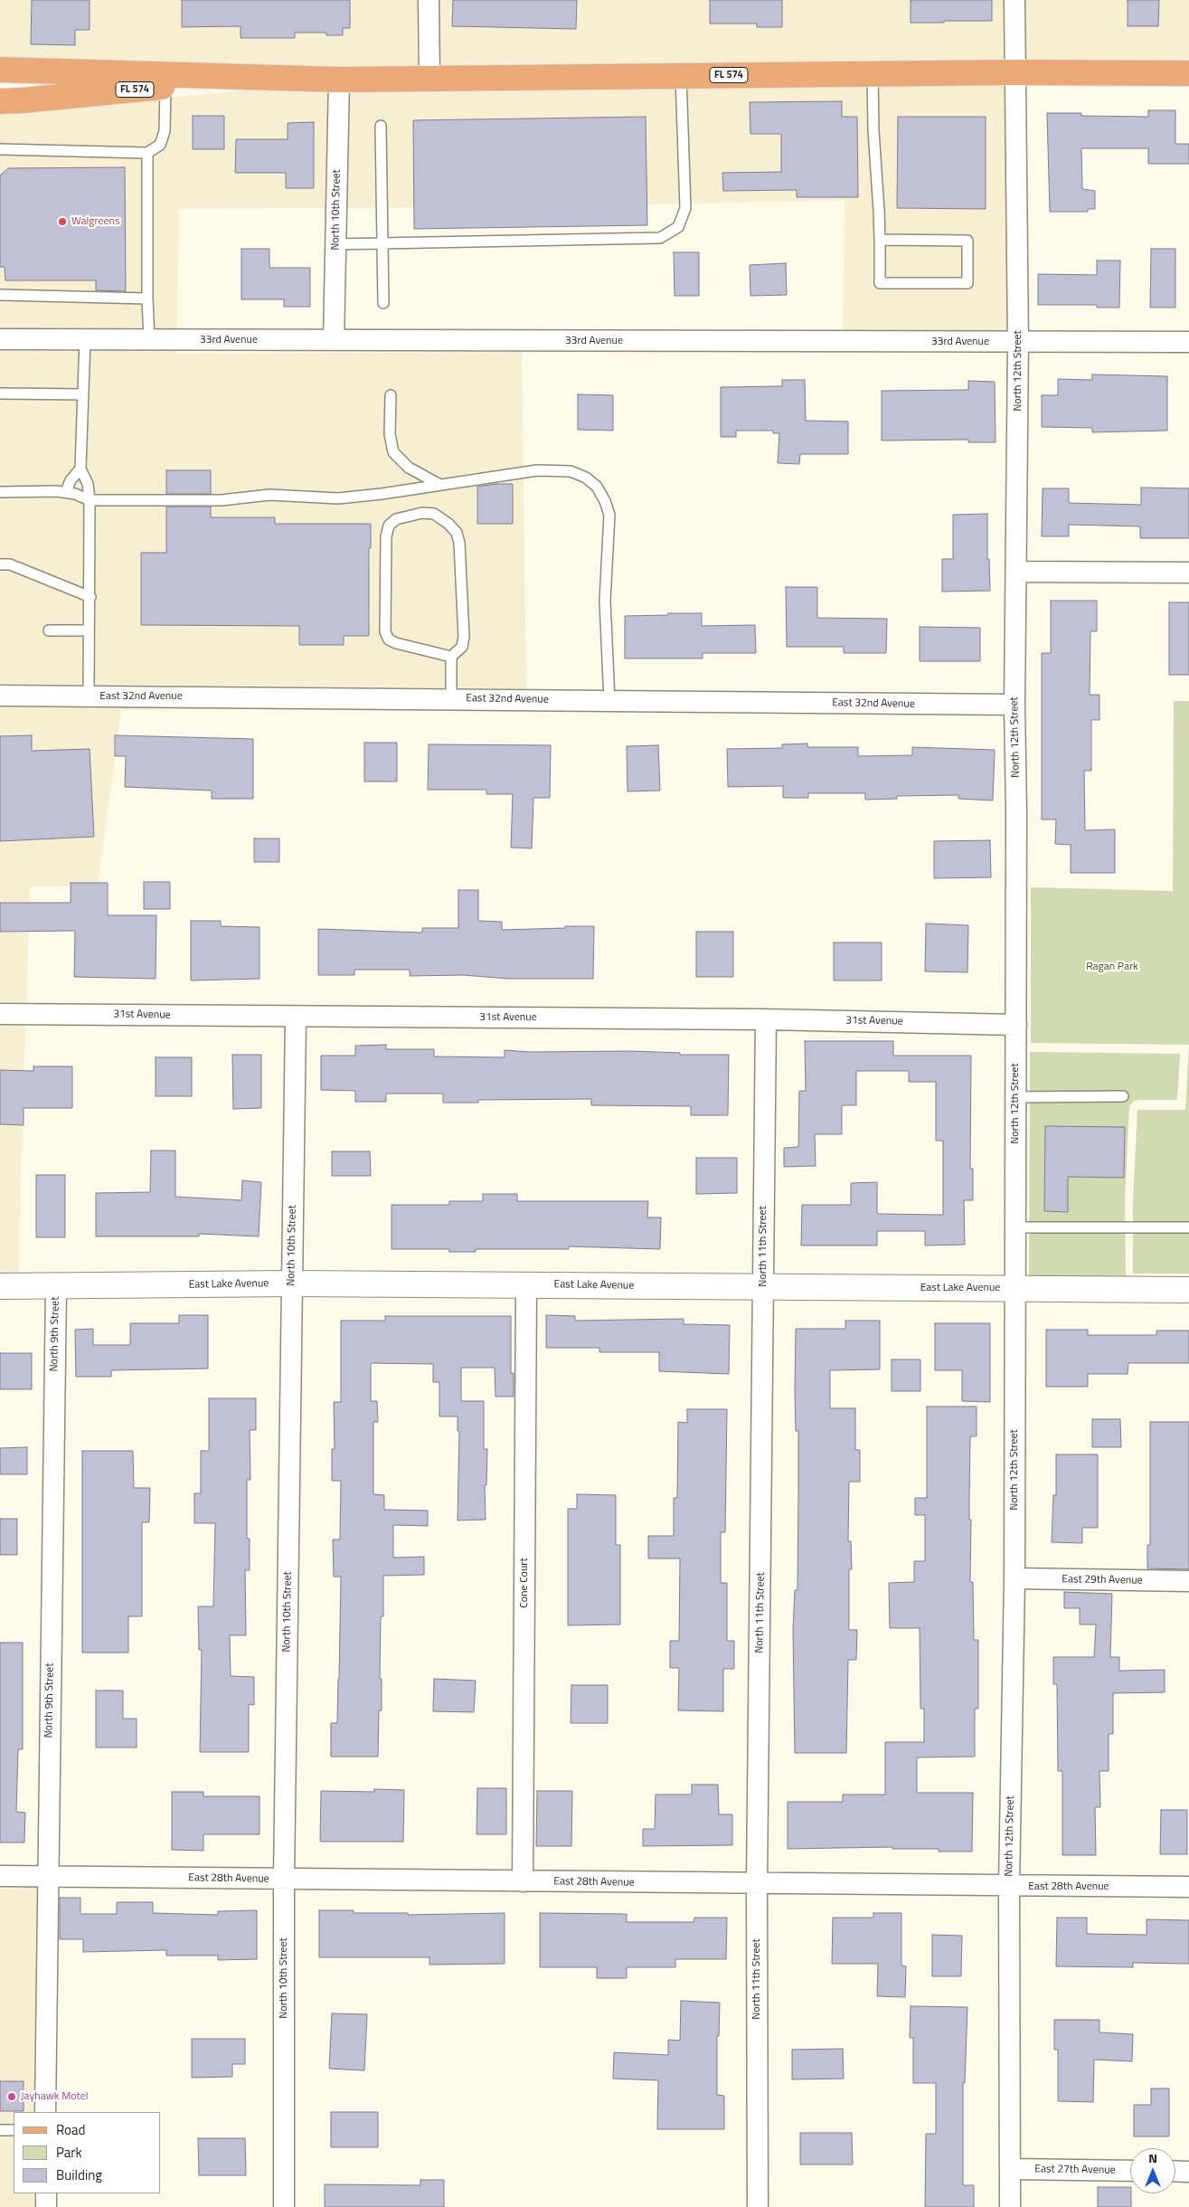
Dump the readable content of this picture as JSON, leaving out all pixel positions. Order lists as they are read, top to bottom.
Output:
{
  "streets": {
    "main road": ["FL 574"],
    "street": [
      "North 10th Street",
      "33rd Avenue",
      "North 12th Street",
      "East 32nd Avenue",
      "31st Avenue",
      "North 11th Street",
      "East Lake Avenue",
      "North 9th Street",
      "East 29th Avenue",
      "Cone Court",
      "East 28th Avenue",
      "East 27th Avenue"
    ]
  },
  "crossings": [
    ["FL 574", "North 10th Street"],
    ["FL 574", "North 12th Street"],
    ["North 10th Street", "33rd Avenue"],
    ["North 10th Street", "31st Avenue"],
    ["North 10th Street", "East Lake Avenue"],
    ["North 10th Street", "East 28th Avenue"],
    ["33rd Avenue", "North 12th Street"],
    ["North 12th Street", "East 32nd Avenue"],
    ["North 12th Street", "31st Avenue"],
    ["North 12th Street", "East Lake Avenue"],
    ["North 12th Street", "East 29th Avenue"],
    ["North 12th Street", "East 28th Avenue"],
    ["North 12th Street", "East 27th Avenue"],
    ["31st Avenue", "North 11th Street"],
    ["North 11th Street", "East Lake Avenue"],
    ["North 11th Street", "East 28th Avenue"],
    ["East Lake Avenue", "North 9th Street"],
    ["East Lake Avenue", "Cone Court"],
    ["North 9th Street", "East 28th Avenue"],
    ["Cone Court", "East 28th Avenue"]
  ],
  "parks": ["Ragan Park"],
  "places": ["Walgreens", "Jayhawk Motel"],
  "legend": ["Road", "Park", "Building"],
  "north": "top"
}
